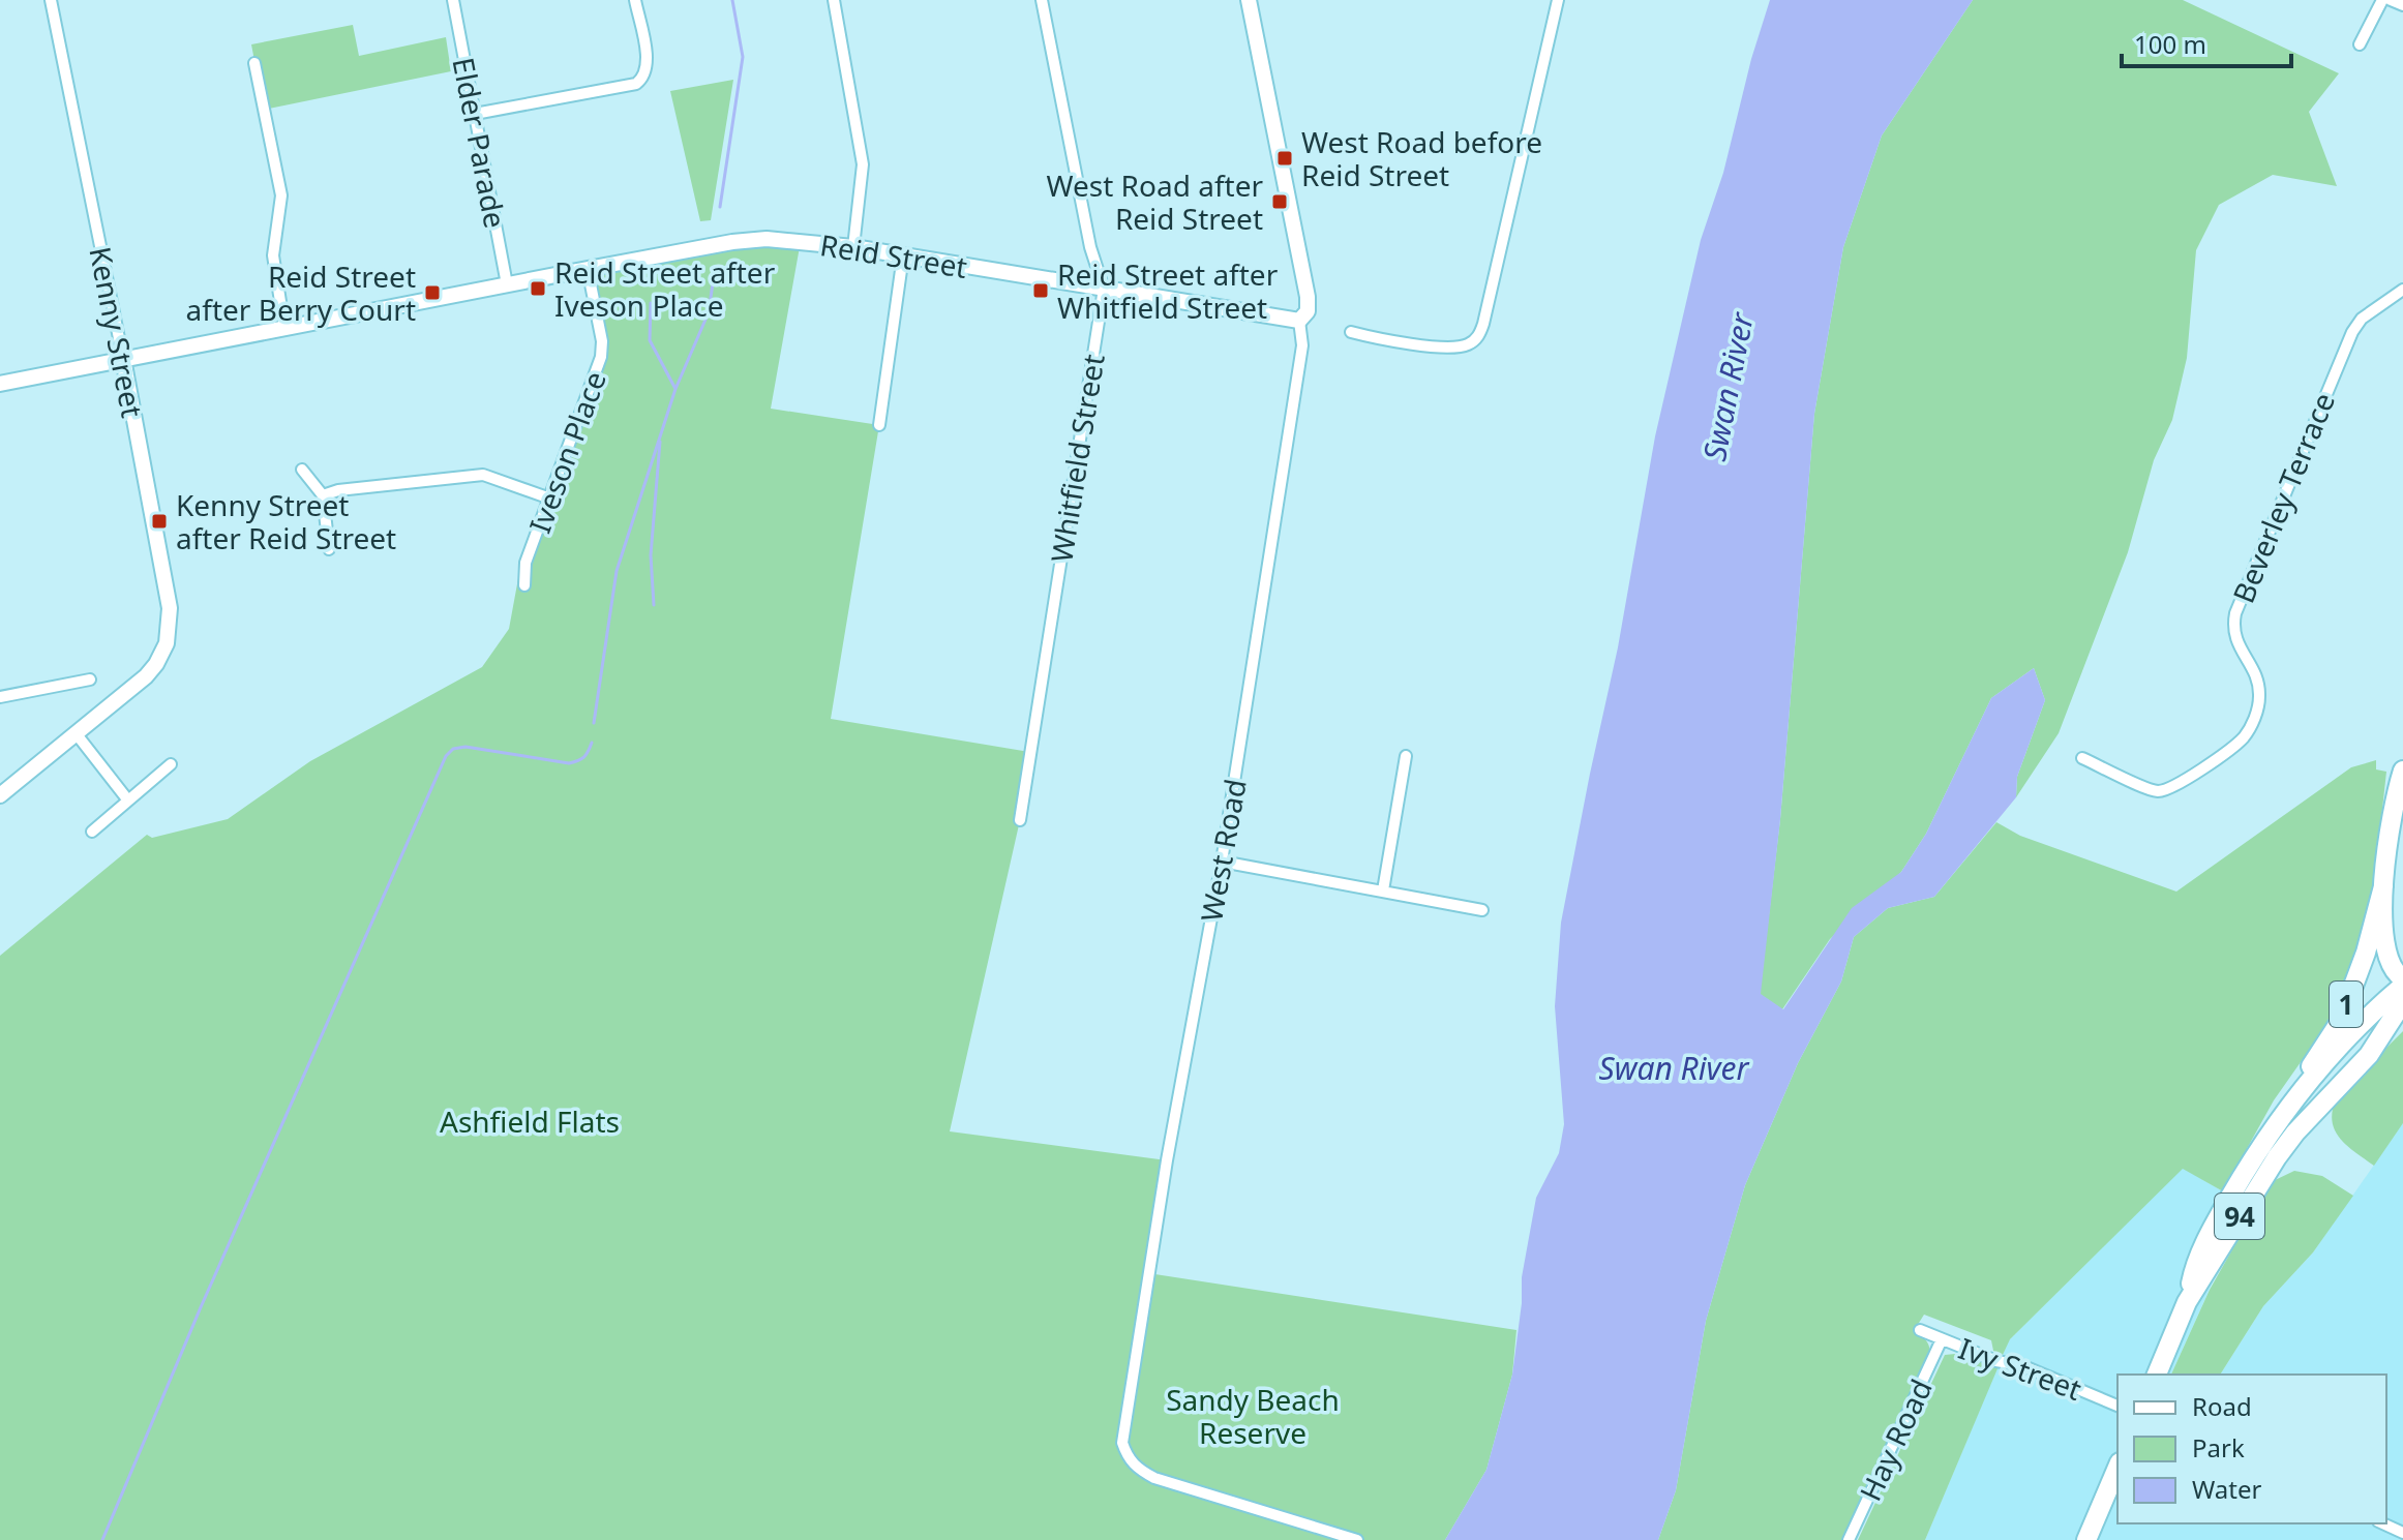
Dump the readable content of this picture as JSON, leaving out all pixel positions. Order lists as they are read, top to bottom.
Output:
{
  "streets": {
    "highway": ["1", "94"],
    "street": [
      "Elder Parade",
      "Reid Street",
      "Kenny Street",
      "Iveson Place",
      "Whitfield Street",
      "Beverley Terrace",
      "West Road",
      "Ivy Street",
      "Hay Road"
    ]
  },
  "crossings": [
    ["Elder Parade", "Reid Street"],
    ["Reid Street", "Kenny Street"],
    ["Reid Street", "Iveson Place"],
    ["Reid Street", "Whitfield Street"],
    ["Reid Street", "West Road"],
    ["1", "94"],
    ["Ivy Street", "Hay Road"]
  ],
  "water": ["Swan River"],
  "parks": ["Ashfield Flats", "Sandy Beach Reserve"],
  "places": {
    "transit": [
      "West Road before Reid Street",
      "West Road after Reid Street",
      "Reid Street after Iveson Place",
      "Reid Street after Whitfield Street",
      "Reid Street after Berry Court",
      "Kenny Street after Reid Street"
    ]
  },
  "legend": ["Road", "Park", "Water"],
  "scale_bar": "100 m"
}
